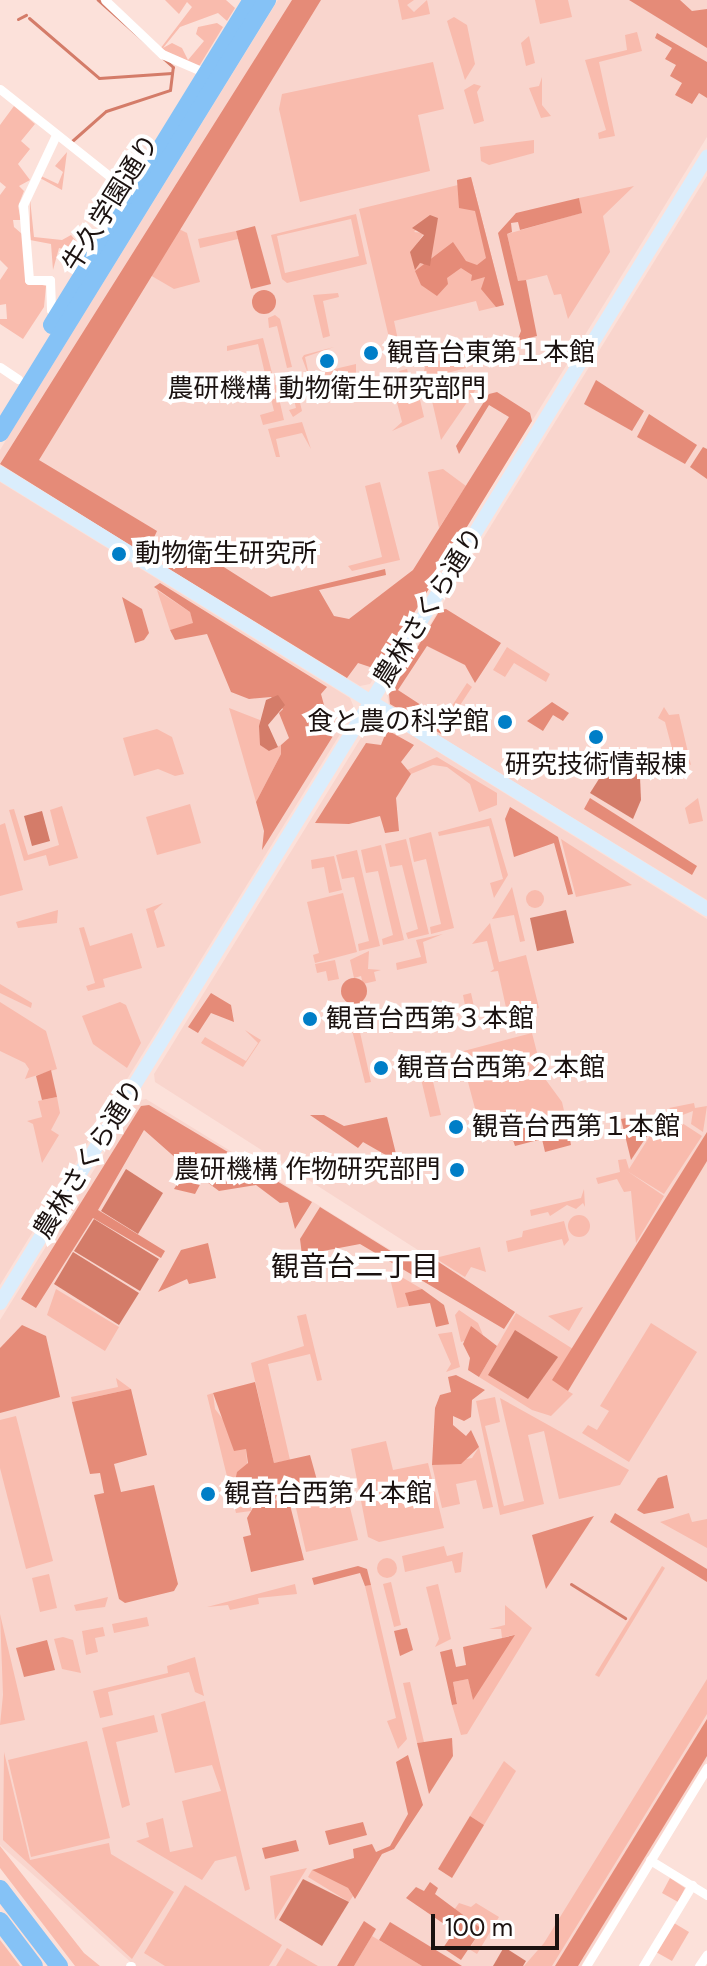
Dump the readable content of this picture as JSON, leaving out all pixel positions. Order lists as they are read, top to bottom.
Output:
{
  "streets": {
    "highway": ["牛久学園通り"],
    "street": ["農林さくら通り"]
  },
  "districts": ["観音台二丁目"],
  "places": [
    "観音台東第１本館",
    "農研機構 動物衛生研究部門",
    "動物衛生研究所",
    "食と農の科学館",
    "研究技術情報棟",
    "観音台西第３本館",
    "観音台西第２本館",
    "観音台西第１本館",
    "農研機構 作物研究部門",
    "観音台西第４本館"
  ],
  "scale_bar": "100 m"
}
